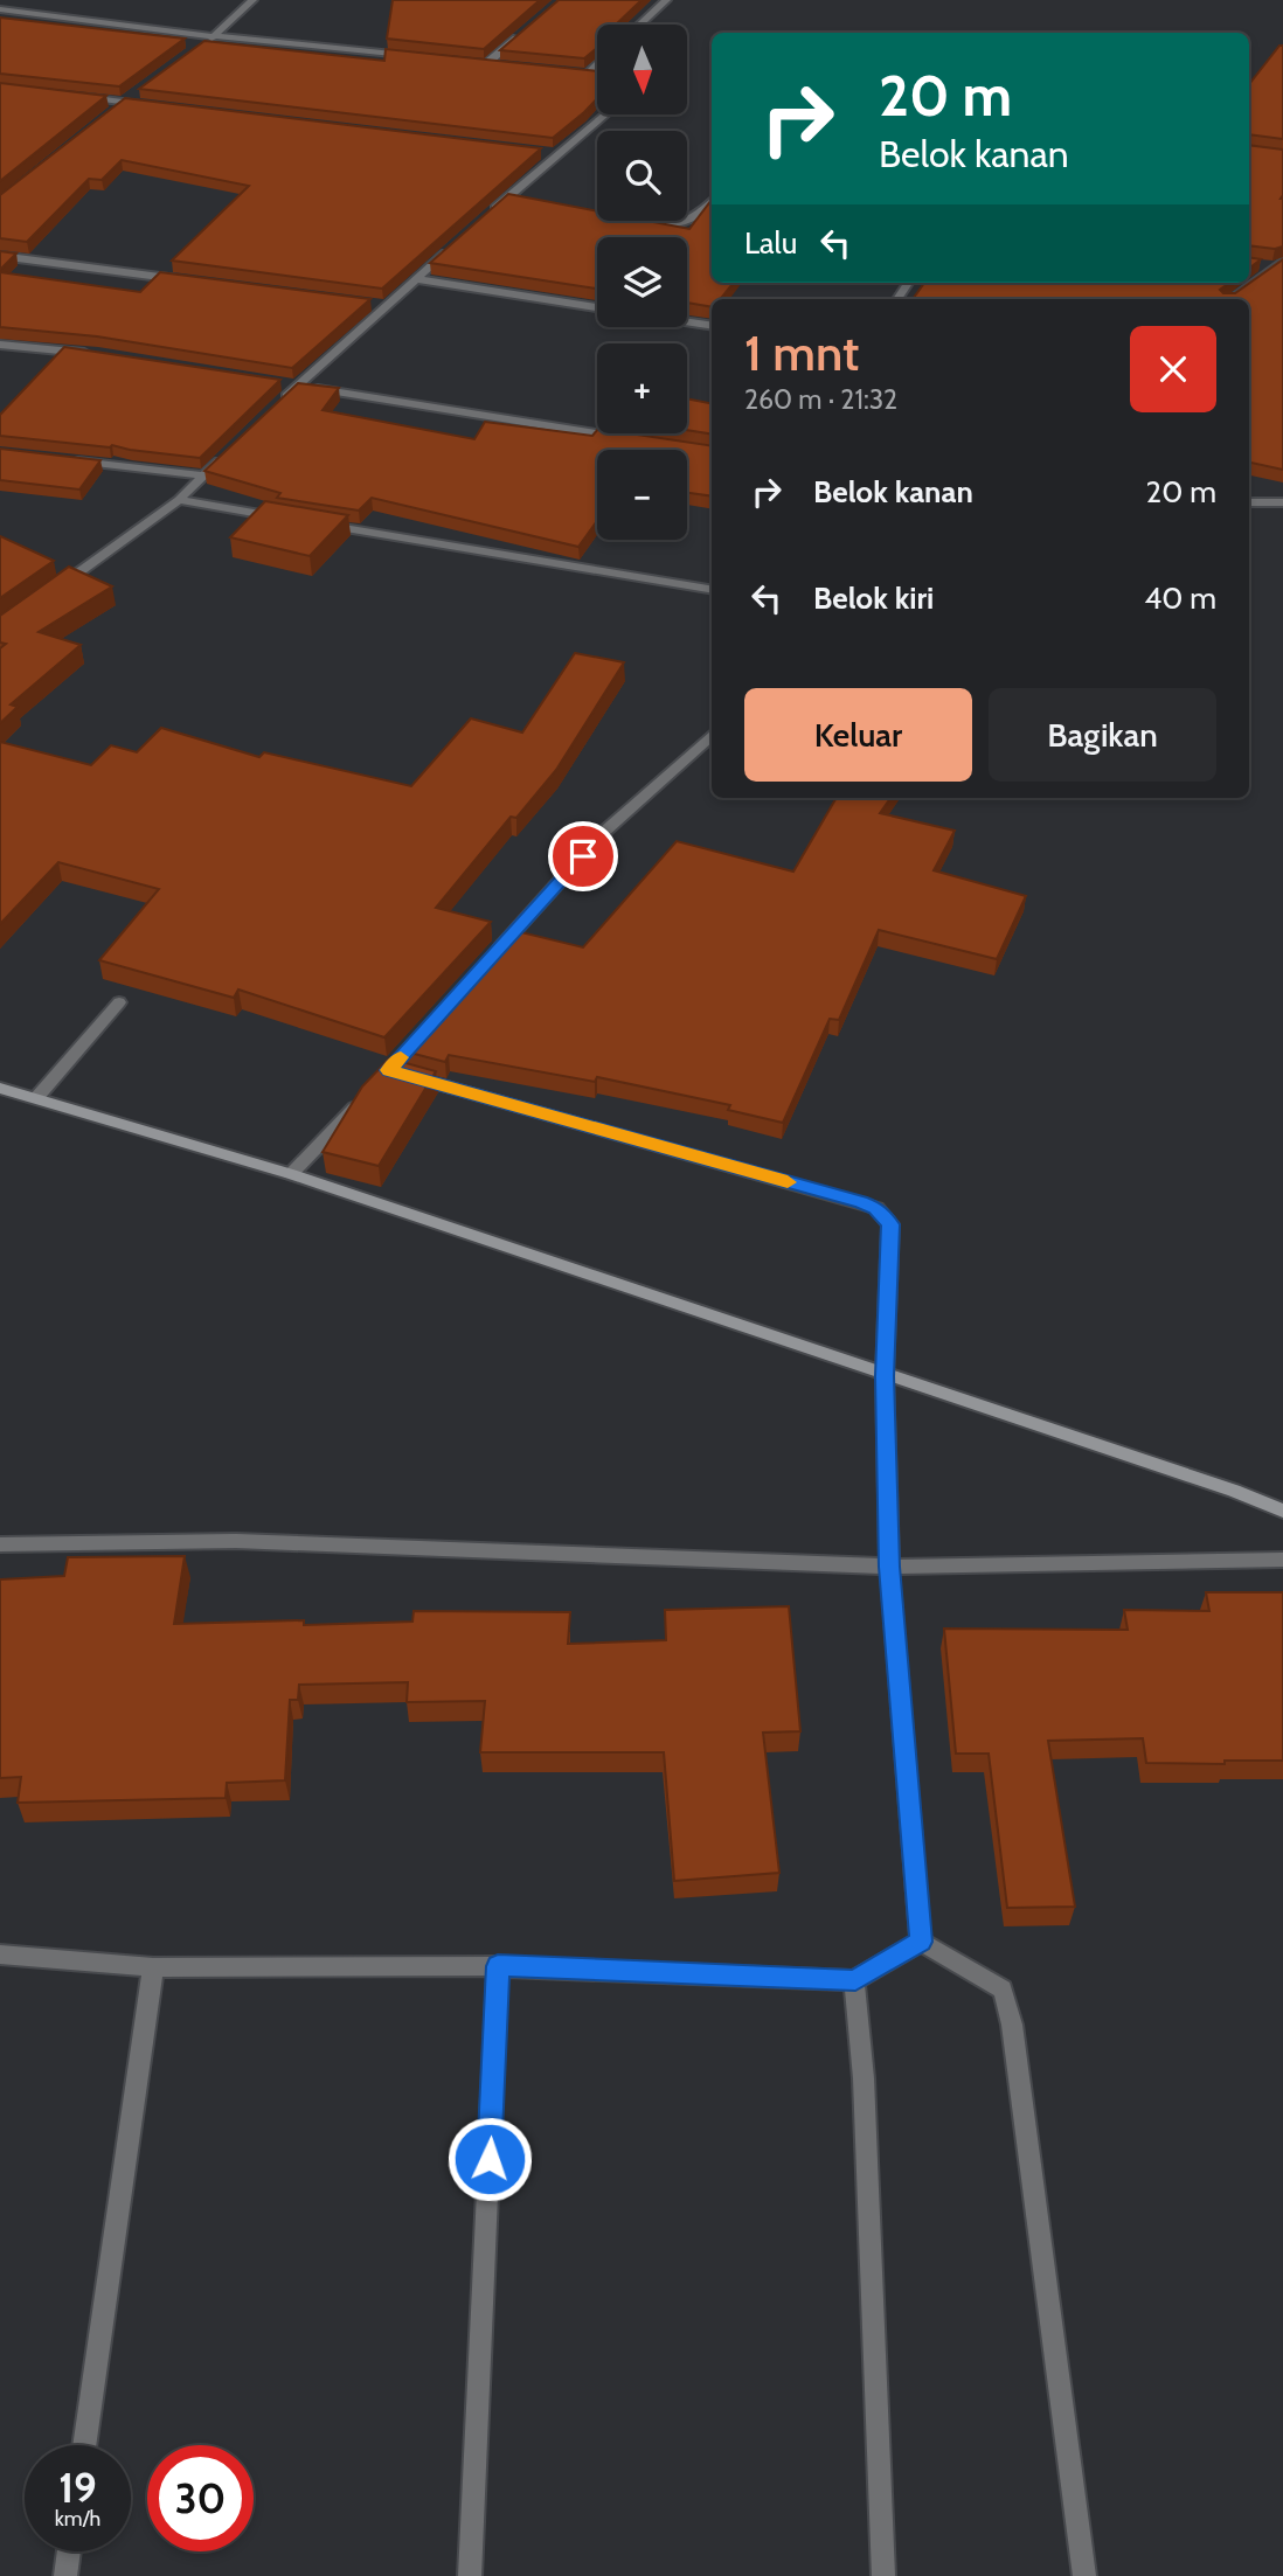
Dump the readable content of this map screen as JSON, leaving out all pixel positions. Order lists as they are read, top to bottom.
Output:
{
  "north": "bottom",
  "page": {
    "map_buttons": ["+", "−"],
    "turn": ["20 m", "Belok kanan"],
    "then": "Lalu",
    "heading": ["1 mnt", "260 m · 21:32"],
    "list": [
      {
        "name": "Belok kanan",
        "value": "20 m"
      },
      {
        "name": "Belok kiri",
        "value": "40 m"
      }
    ],
    "buttons": ["Keluar", "Bagikan"],
    "speed": "19 km/h",
    "limit": "30"
  }
}
